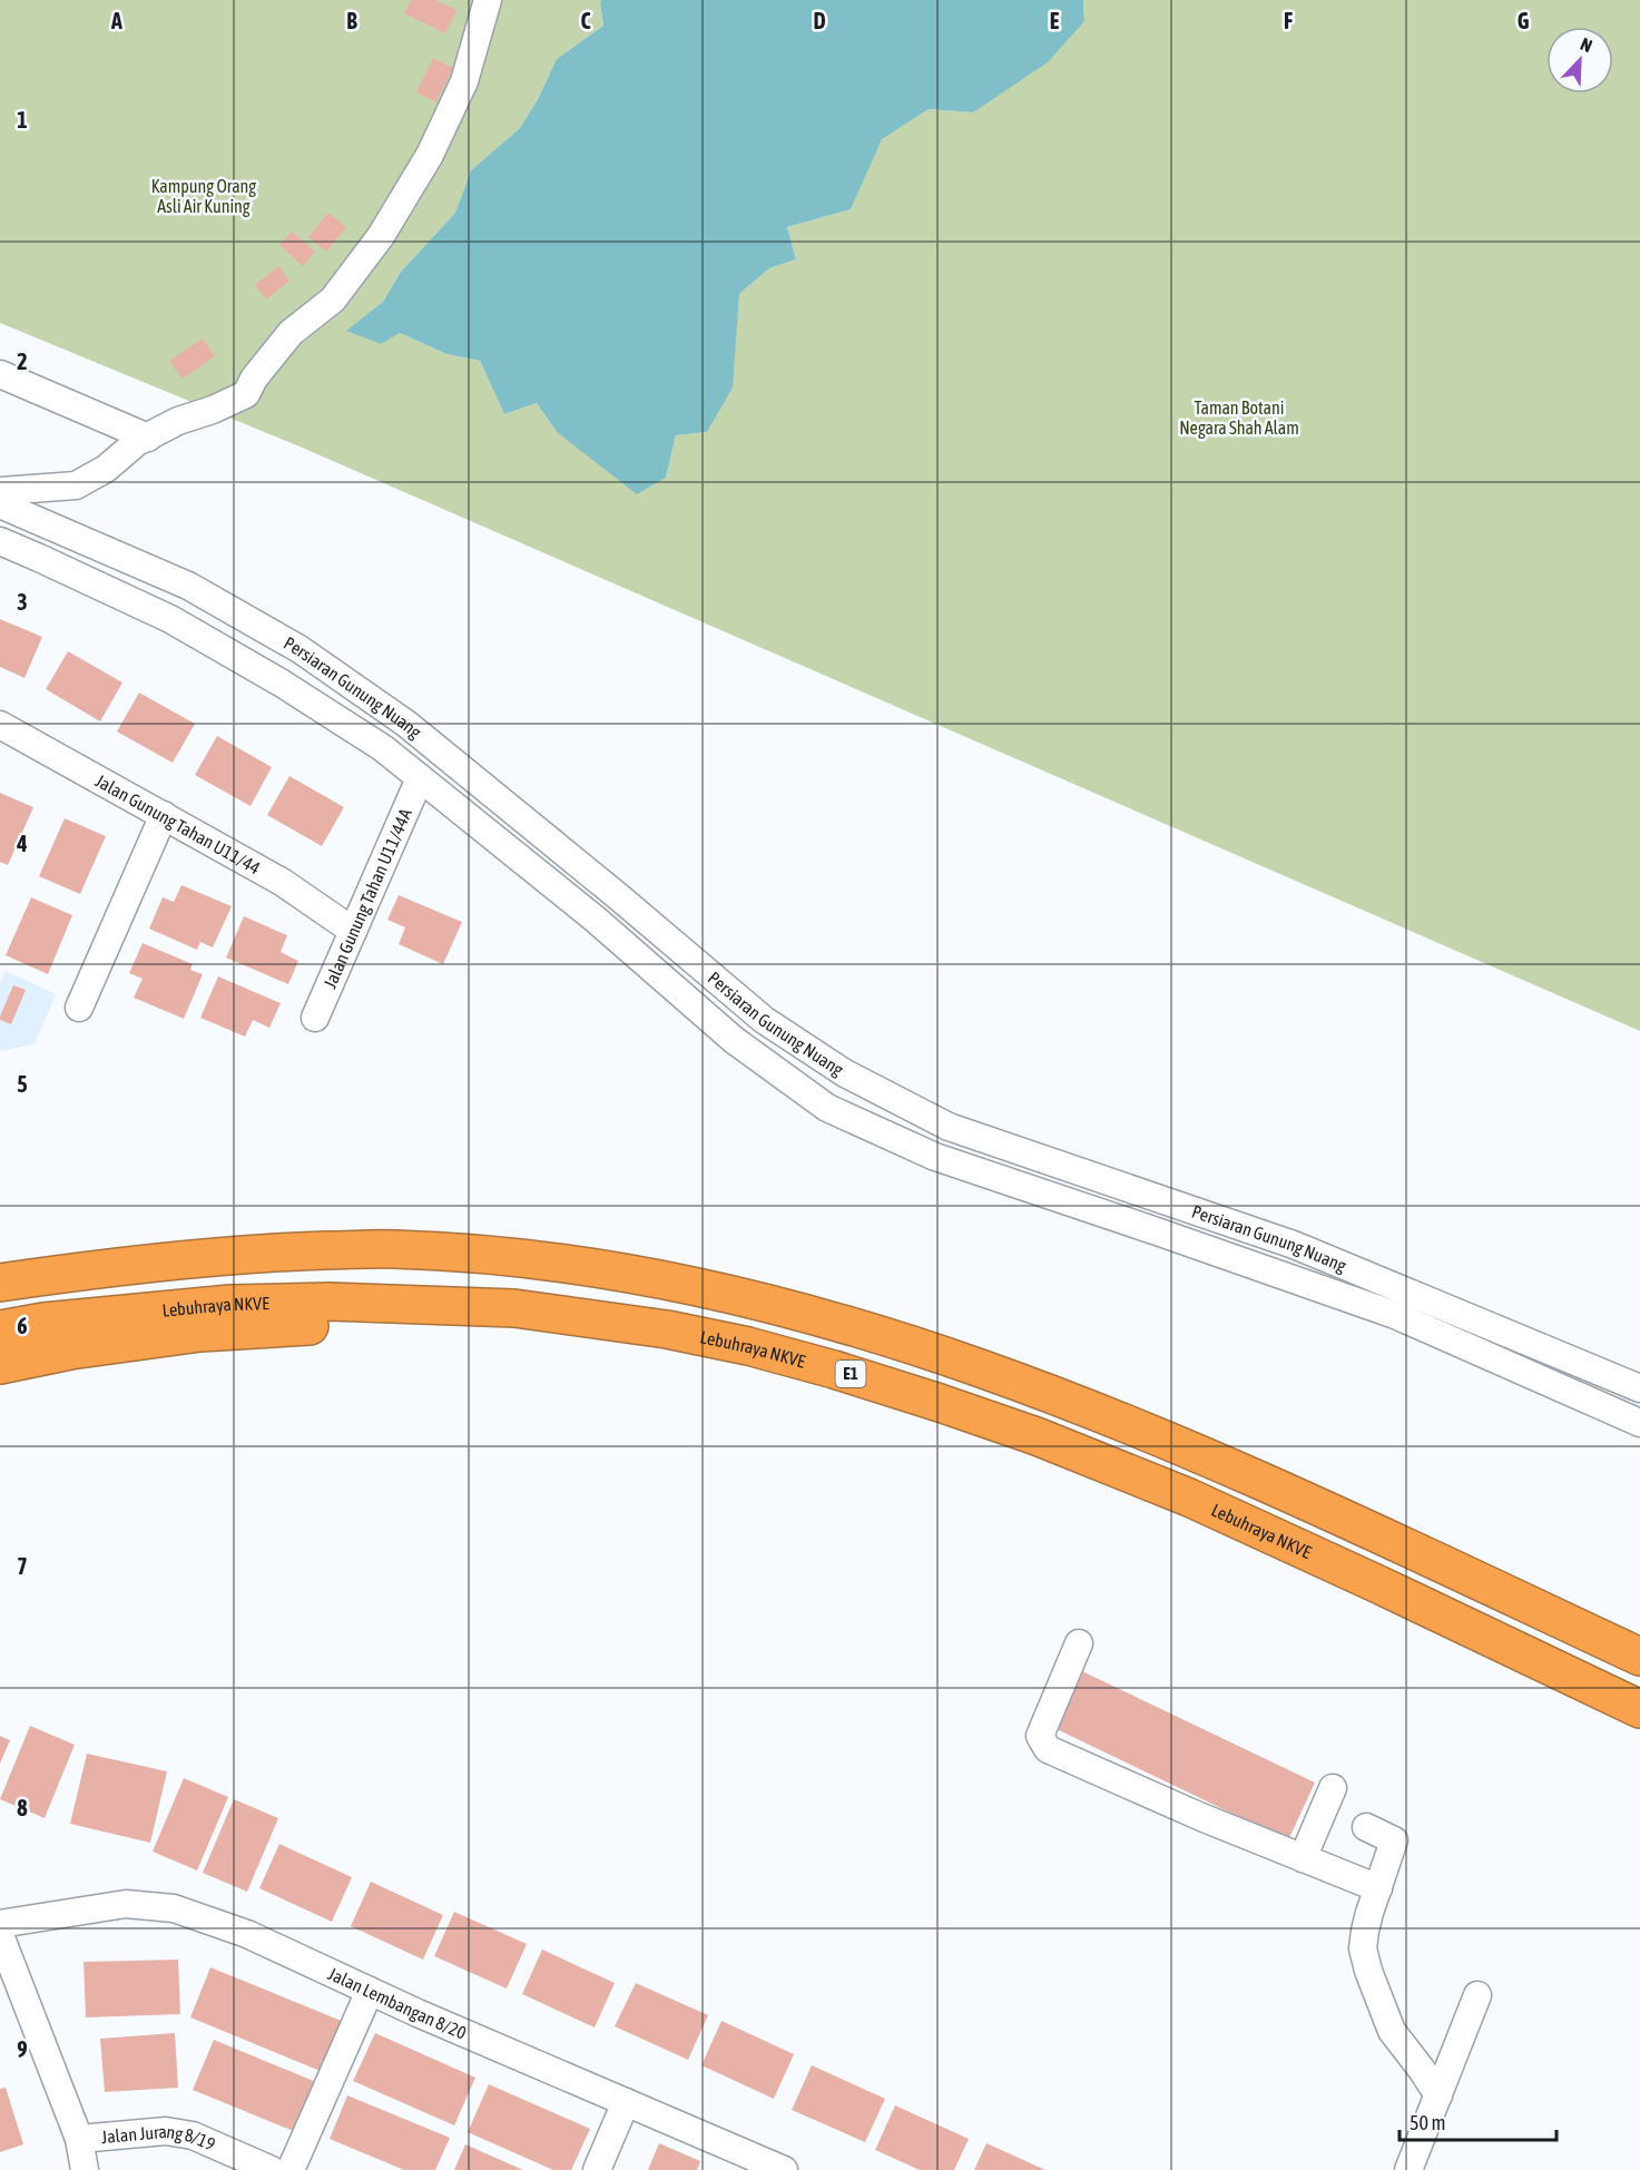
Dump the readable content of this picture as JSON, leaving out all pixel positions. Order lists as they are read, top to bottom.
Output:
{
  "streets": {
    "highway": ["Lebuhraya NKVE", "E1"],
    "street": [
      "Persiaran Gunung Nuang",
      "Jalan Gunung Tahan U11/44",
      "Jalan Gunung Tahan U11/44A",
      "Jalan Lembangan 8/20",
      "Jalan Jurang 8/19"
    ]
  },
  "crossings": [
    ["Persiaran Gunung Nuang", "Jalan Gunung Tahan U11/44A"],
    ["Jalan Gunung Tahan U11/44", "Jalan Gunung Tahan U11/44A"]
  ],
  "parks": ["Kampung Orang Asli Air Kuning", "Taman Botani Negara Shah Alam"],
  "scale_bar": "50 m",
  "north": "top right",
  "grid": {
    "columns": [
      "A",
      "B",
      "C",
      "D",
      "E",
      "F",
      "G"
    ],
    "rows": [
      "1",
      "2",
      "3",
      "4",
      "5",
      "6",
      "7",
      "8",
      "9"
    ]
  }
}
